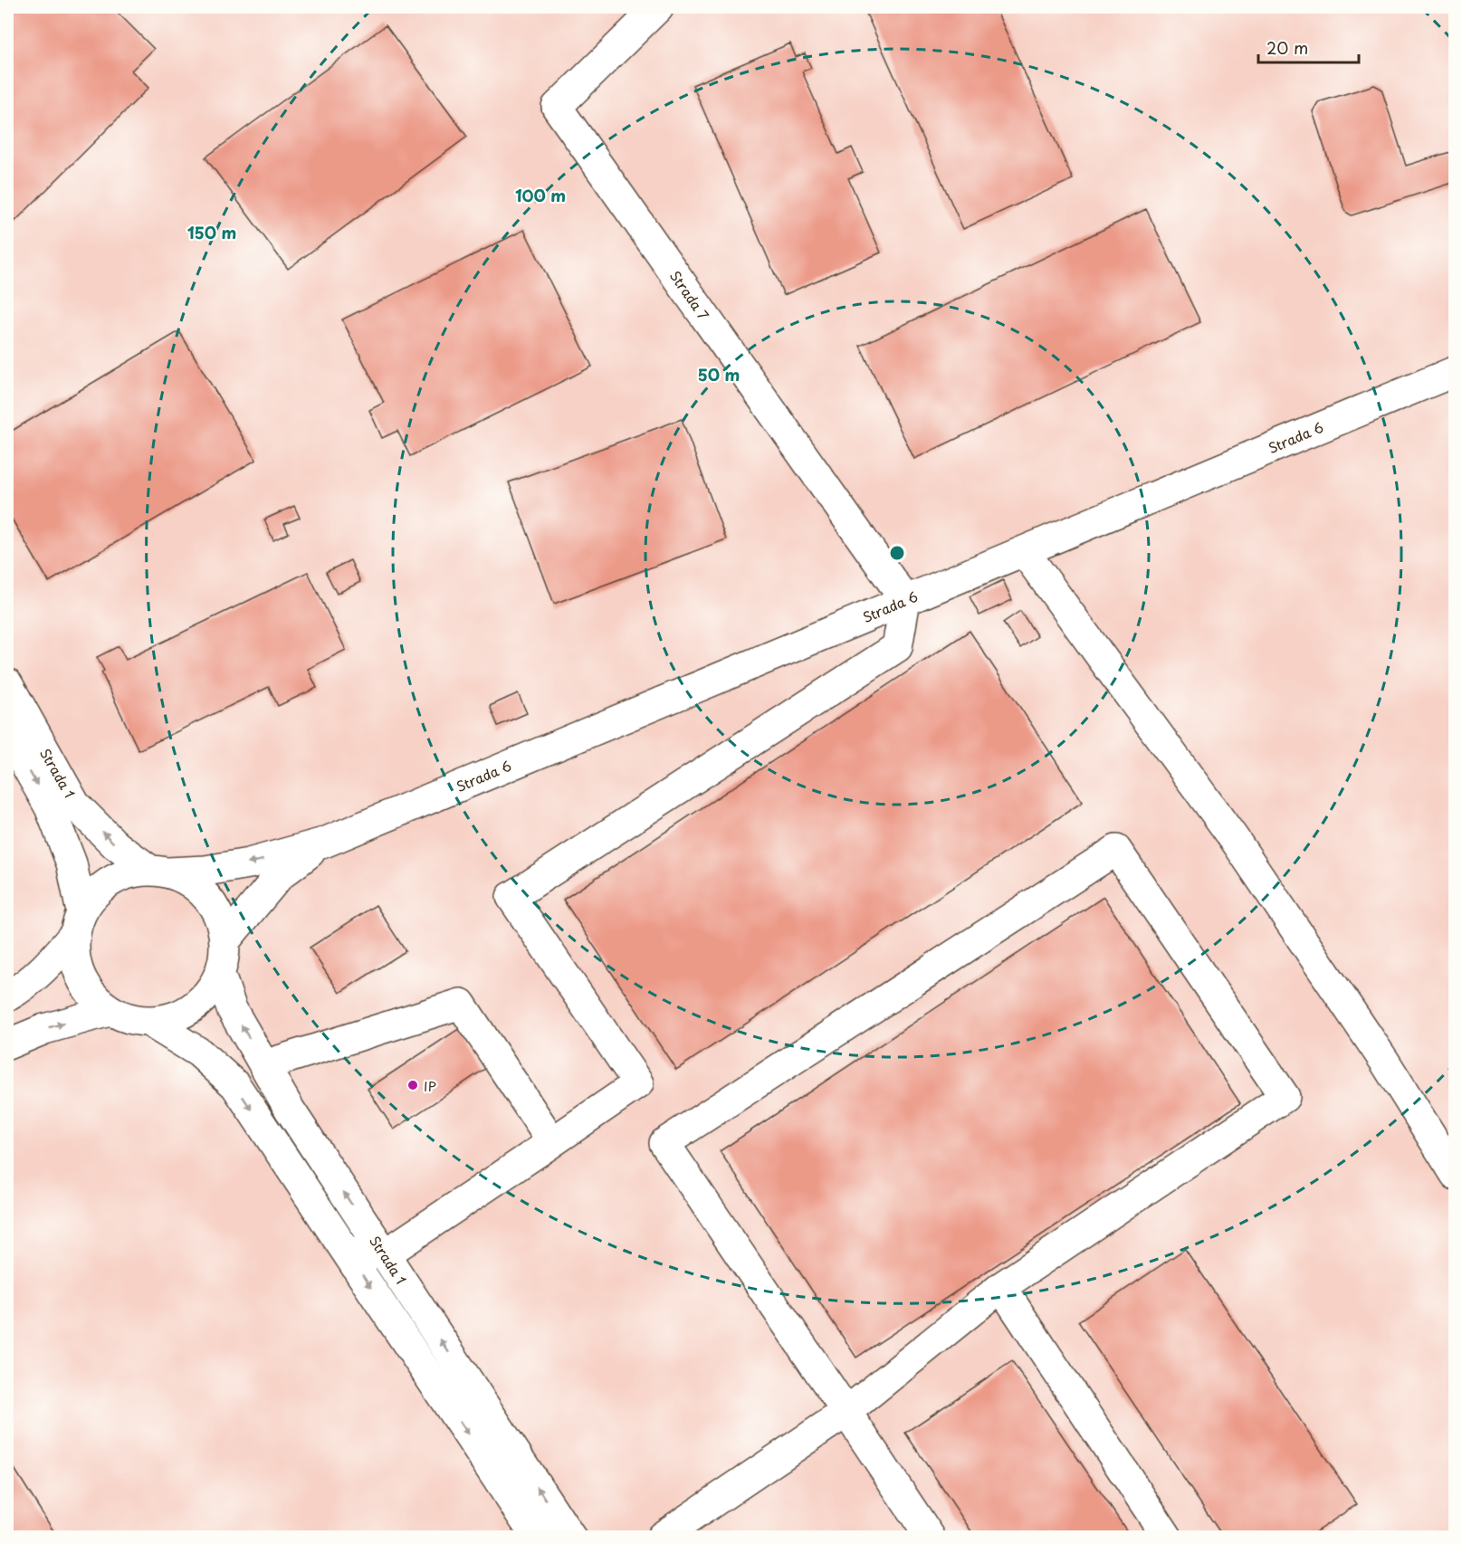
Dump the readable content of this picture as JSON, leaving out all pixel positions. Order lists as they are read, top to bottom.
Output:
{
  "streets": {
    "street": ["Strada 7", "Strada 6", "Strada 1"]
  },
  "crossings": [
    ["Strada 7", "Strada 6"],
    ["Strada 6", "Strada 1"]
  ],
  "places": ["IP"],
  "scale_bar": "20 m",
  "rings": ["100 m", "150 m", "50 m"]
}
